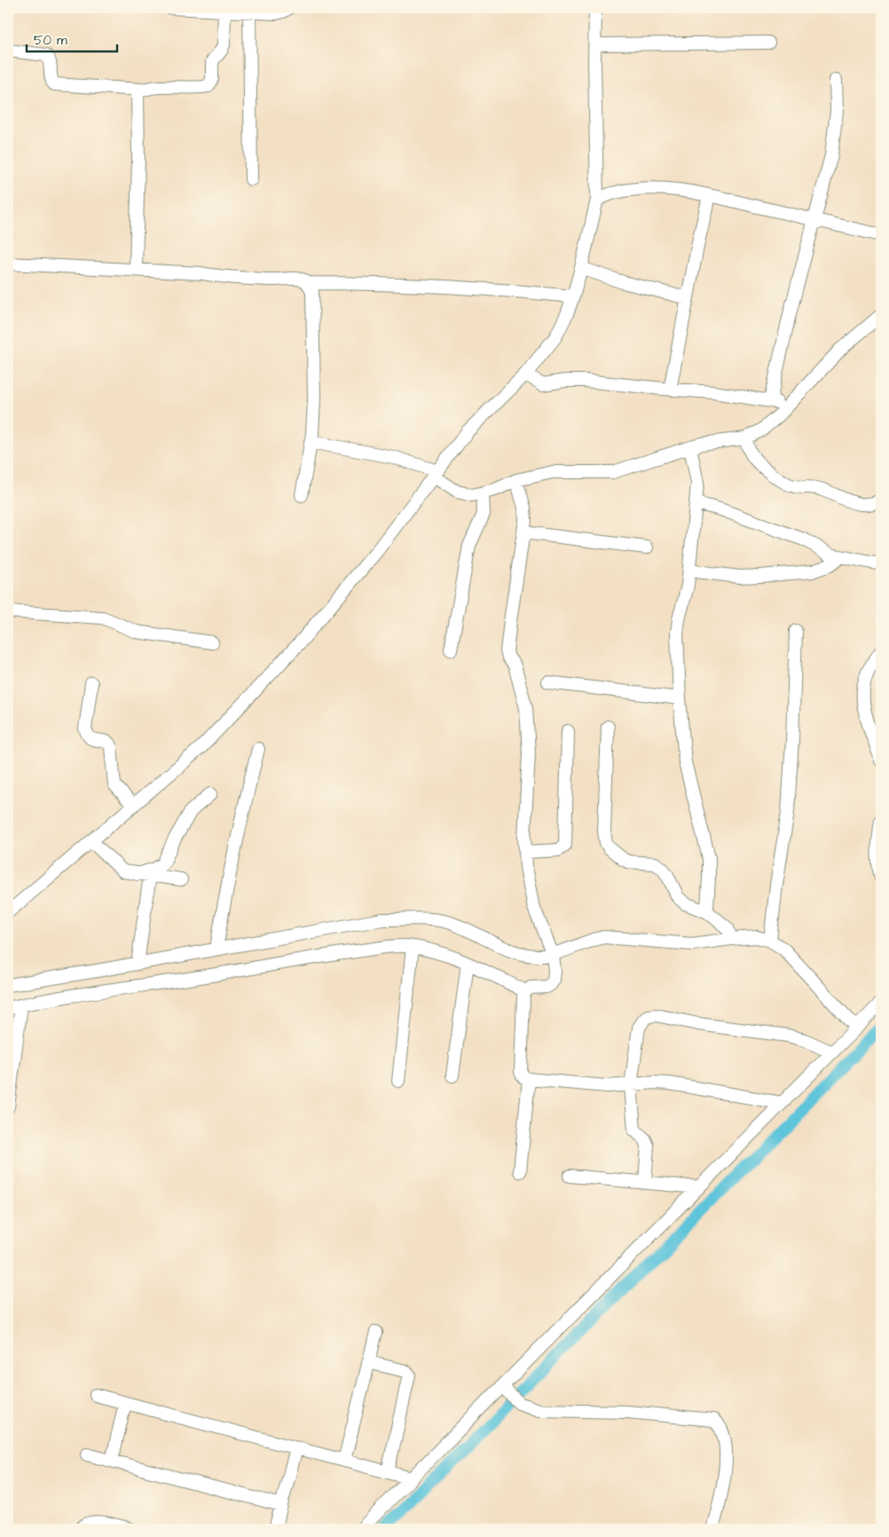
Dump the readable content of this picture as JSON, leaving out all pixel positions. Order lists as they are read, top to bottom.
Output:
{
  "scale_bar": "50 m"
}
